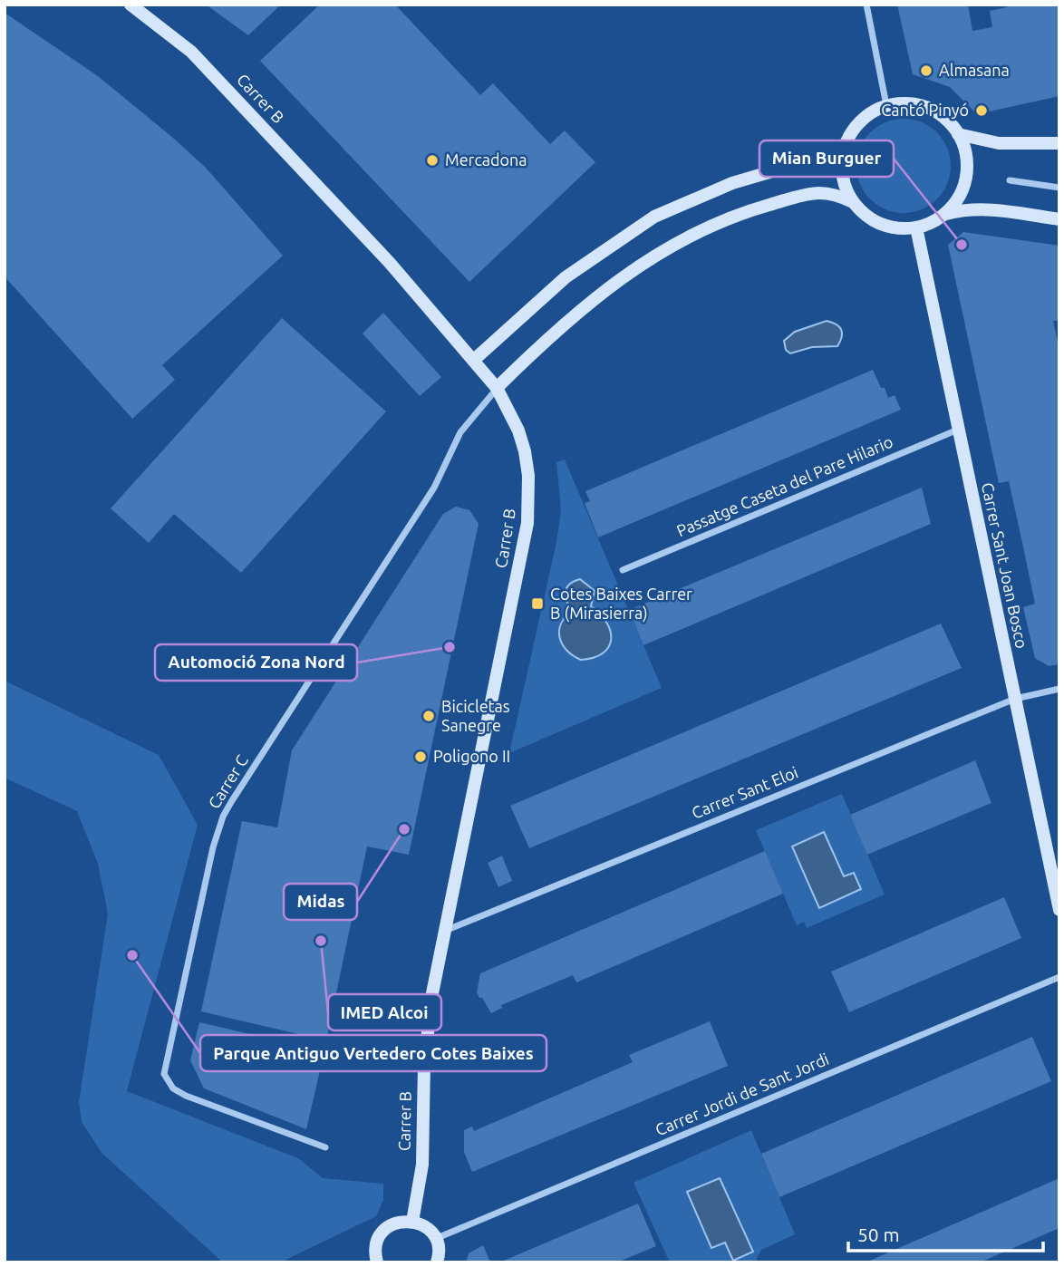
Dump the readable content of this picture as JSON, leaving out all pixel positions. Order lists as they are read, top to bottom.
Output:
{
  "streets": {
    "street": [
      "Carrer B",
      "Passatge Caseta del Pare Hilario",
      "Carrer Sant Joan Bosco",
      "Carrer C",
      "Carrer Sant Eloi",
      "Carrer Jordi de Sant Jordi"
    ]
  },
  "crossings": [
    ["Carrer B", "Carrer C"],
    ["Carrer B", "Carrer Sant Eloi"],
    ["Passatge Caseta del Pare Hilario", "Carrer Sant Joan Bosco"],
    ["Carrer Sant Joan Bosco", "Carrer Sant Eloi"]
  ],
  "places": {
    "other": [
      "Almasana",
      "Cantó Pinyó",
      "Mercadona",
      "Mian Burguer",
      "Automoció Zona Nord",
      "Bicicletas Sanegre",
      "Poligono II",
      "Midas",
      "IMED Alcoi",
      "Parque Antiguo Vertedero Cotes Baixes"
    ],
    "transit": ["Cotes Baixes Carrer B (Mirasierra)"]
  },
  "scale_bar": "50 m"
}
